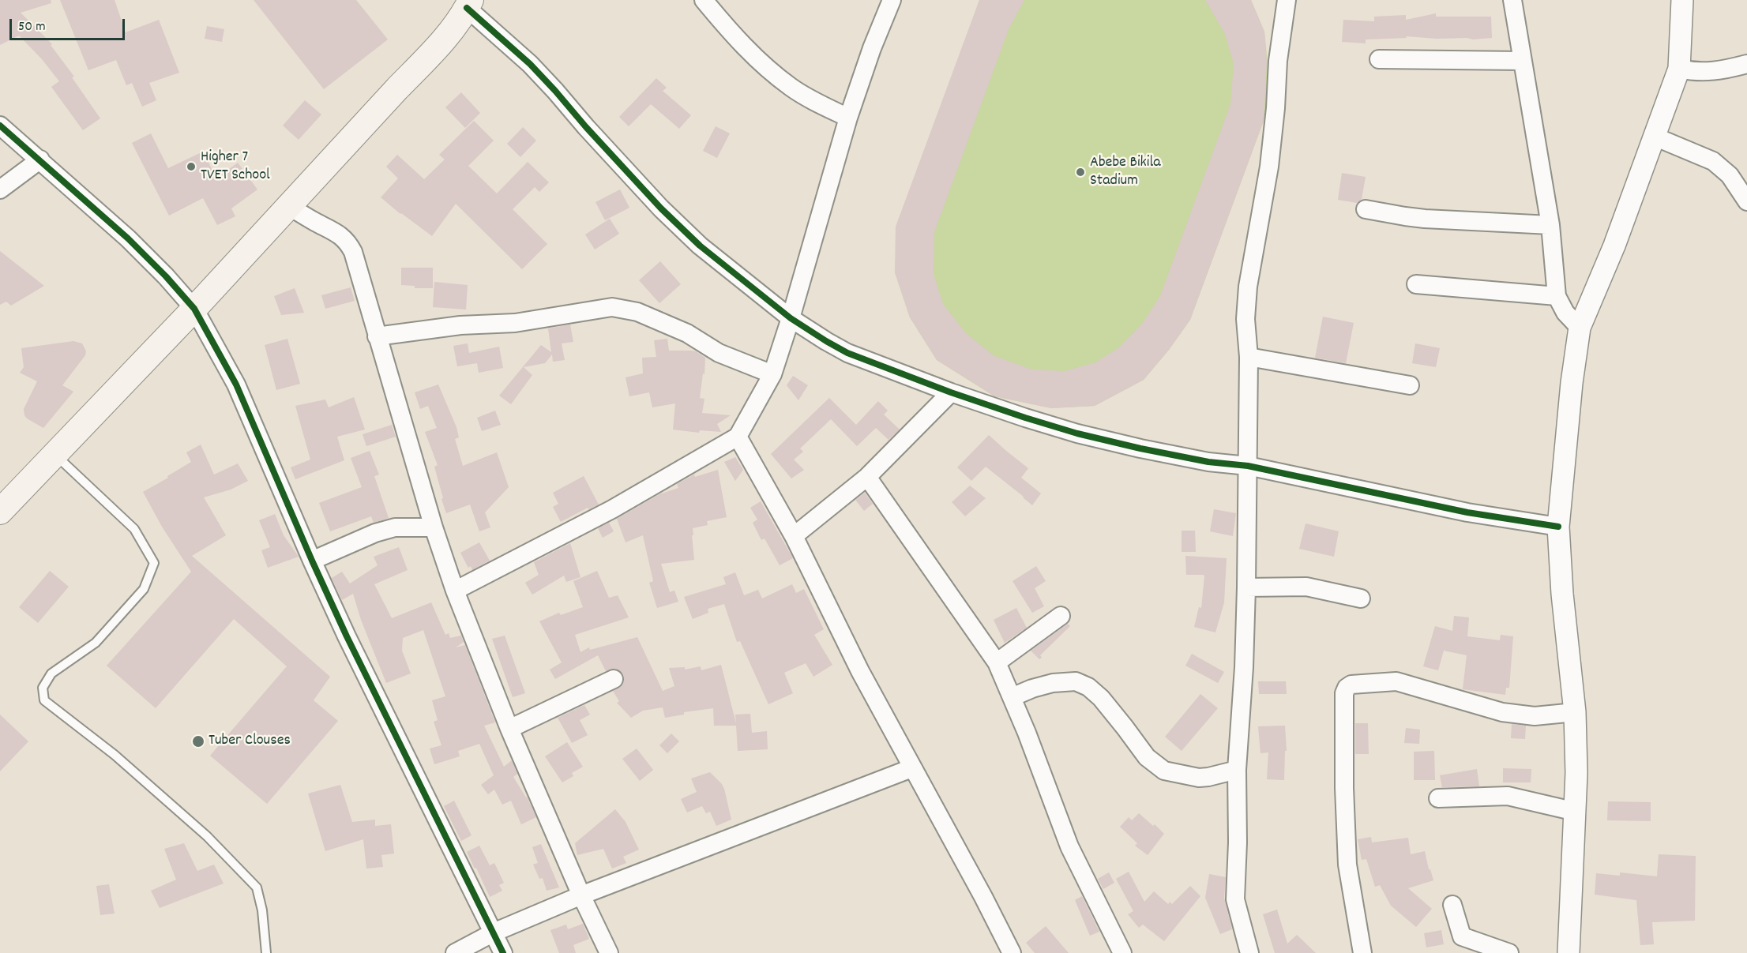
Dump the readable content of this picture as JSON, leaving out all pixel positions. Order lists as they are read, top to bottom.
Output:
{
  "places": ["Higher 7 TVET School", "Abebe Bikila Stadium", "Tuber Clouses"],
  "scale_bar": "50 m"
}
